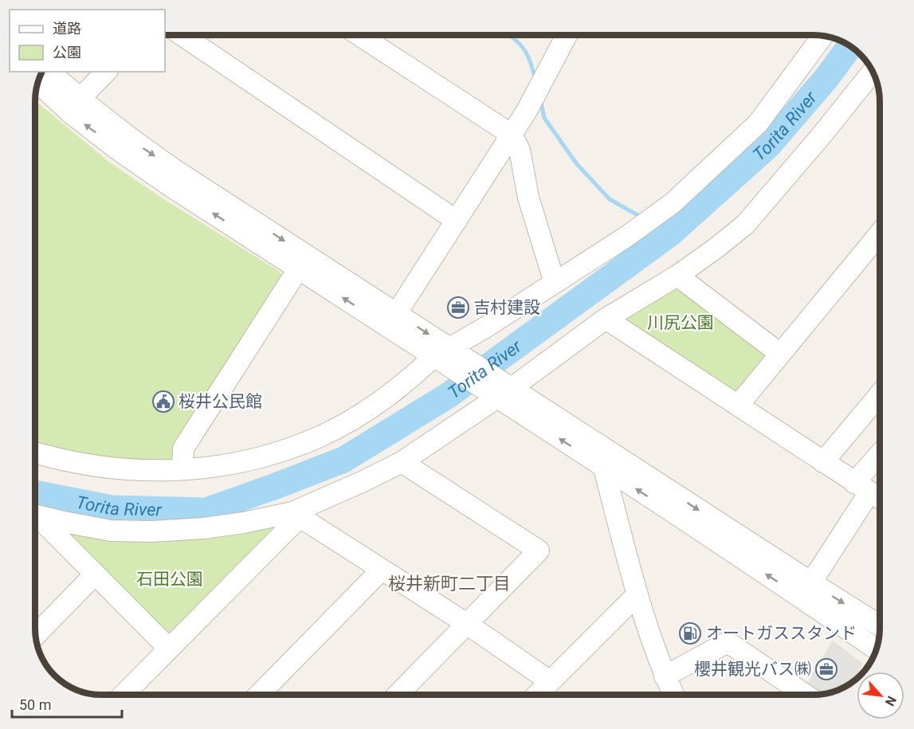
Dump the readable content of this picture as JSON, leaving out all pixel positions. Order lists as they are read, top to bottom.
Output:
{
  "districts": ["桜井新町二丁目"],
  "water": ["Torita River"],
  "parks": ["川尻公園", "石田公園"],
  "places": {
    "office": ["吉村建設", "櫻井観光バス㈱"],
    "public building": ["桜井公民館"],
    "fuel station": ["オートガススタンド"]
  },
  "legend": ["道路", "公園"],
  "scale_bar": "50 m",
  "north": "bottom right"
}
